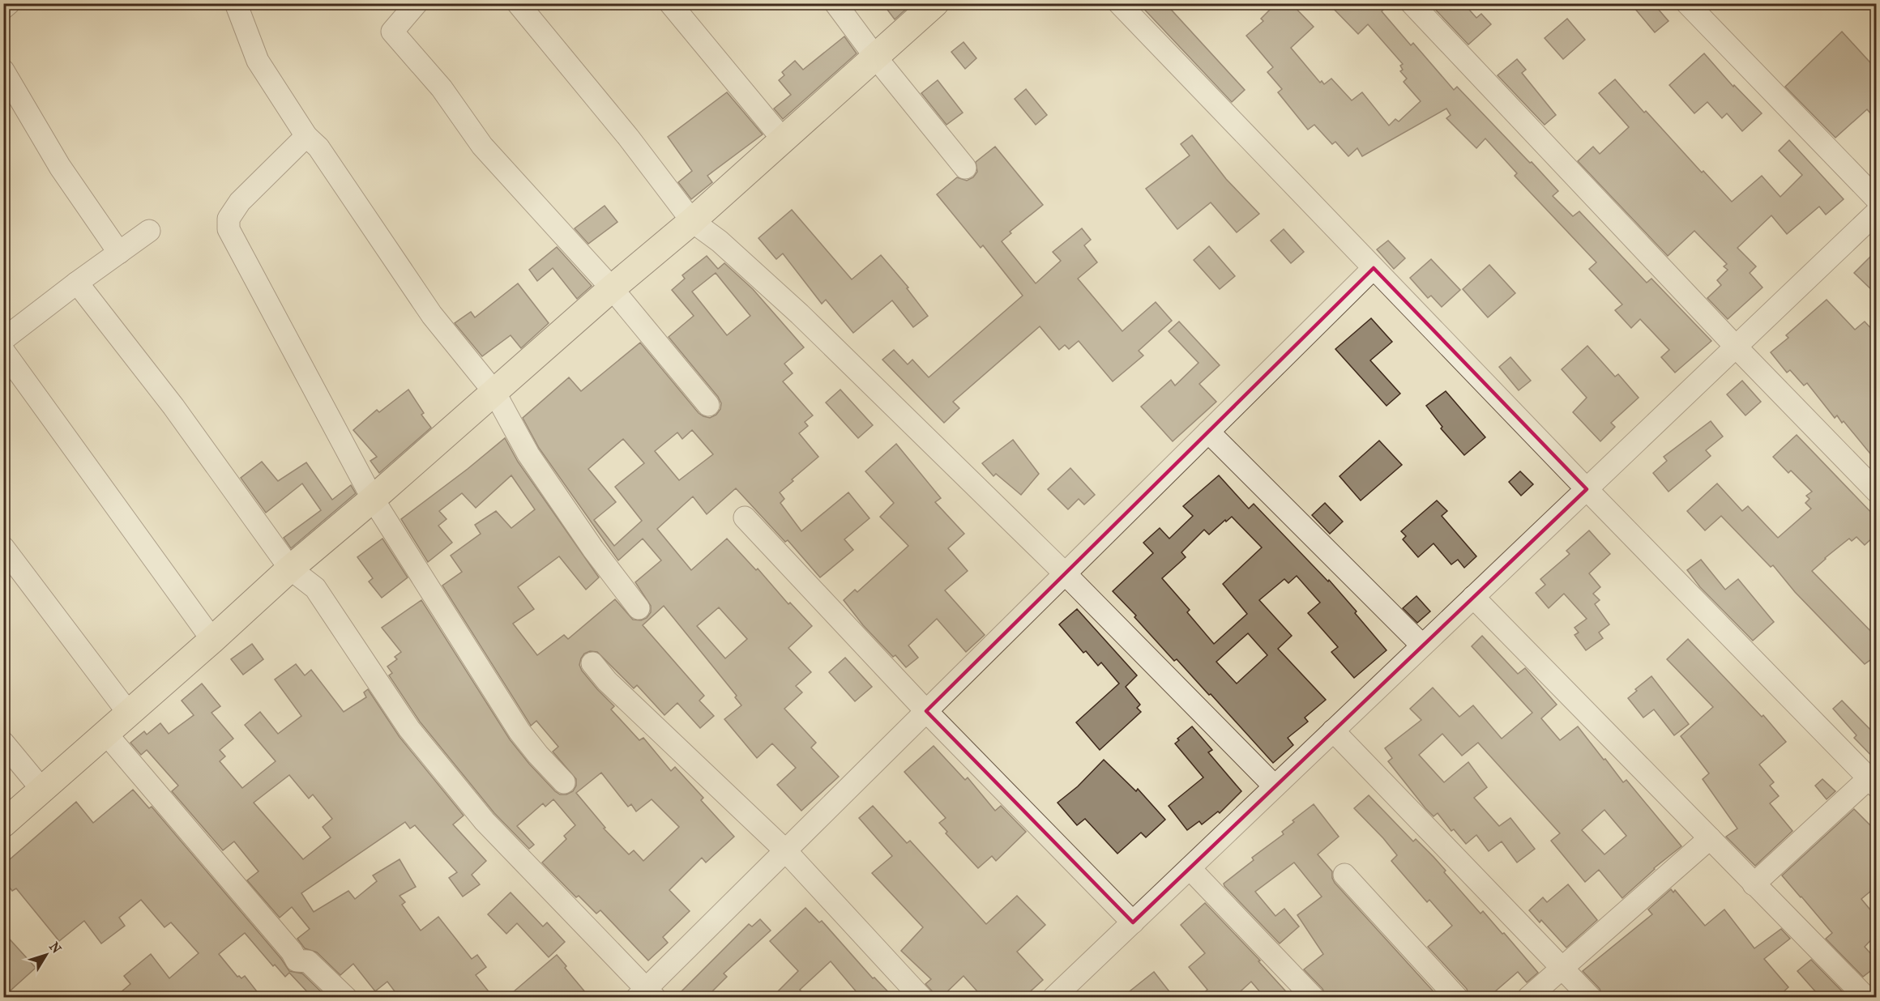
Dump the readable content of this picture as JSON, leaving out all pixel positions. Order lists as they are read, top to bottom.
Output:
{
  "north": "top right"
}
